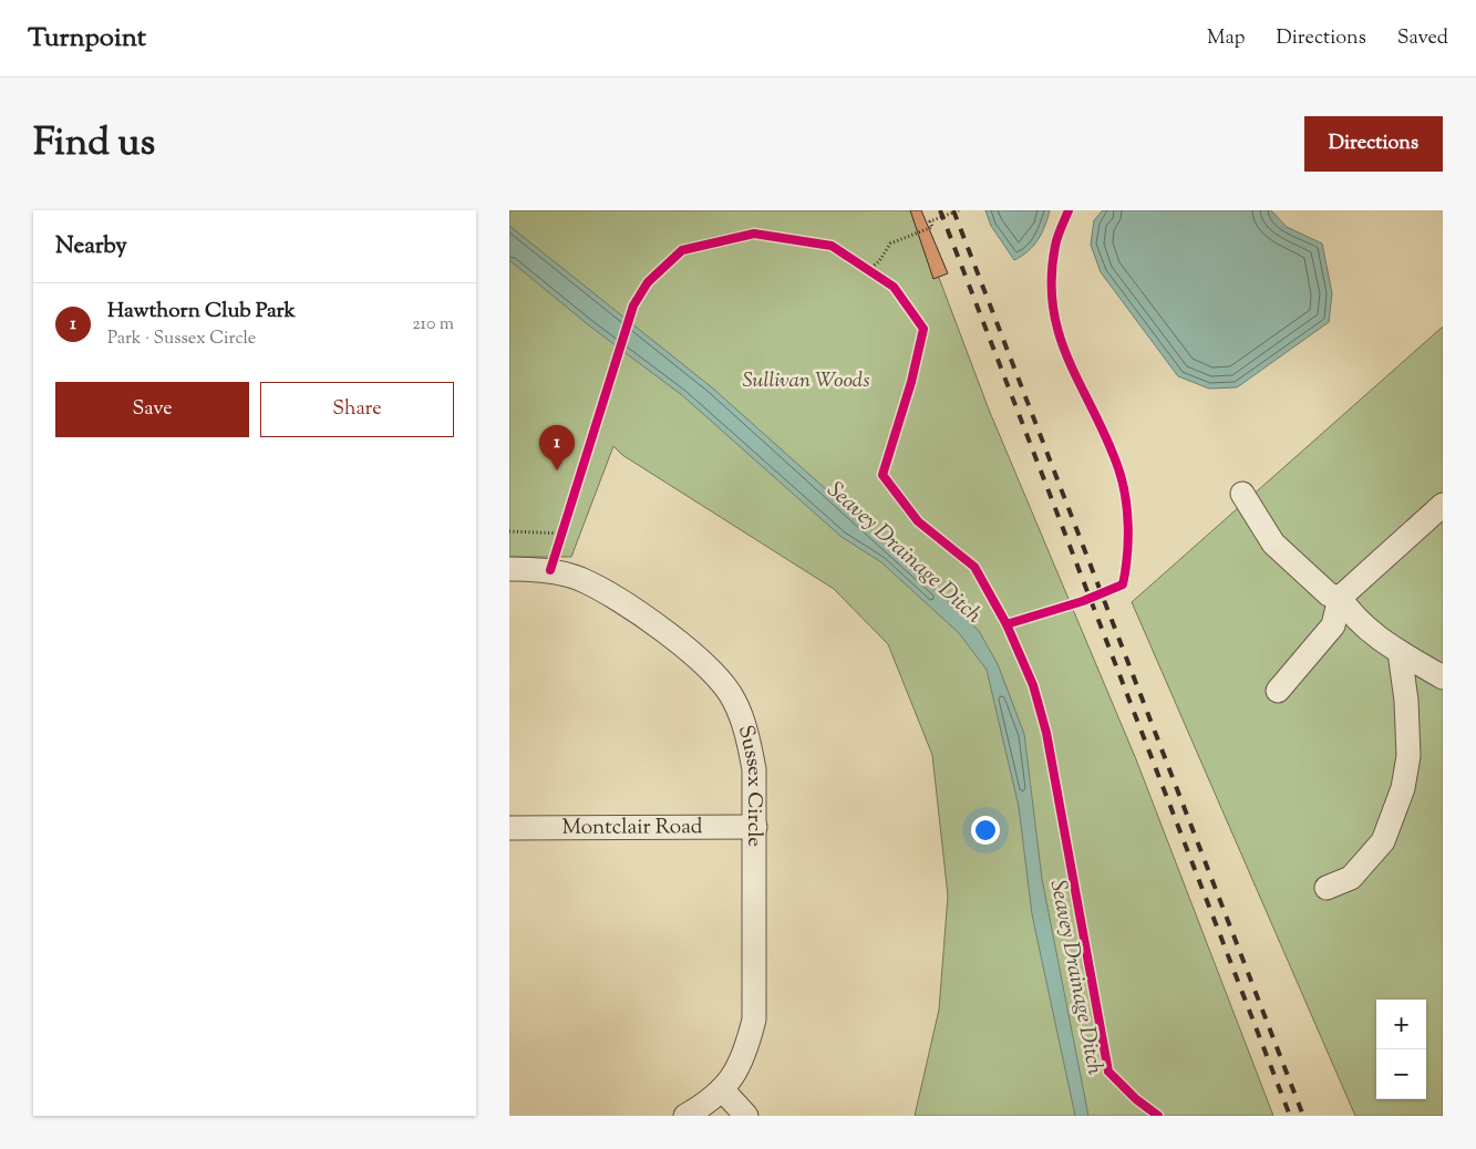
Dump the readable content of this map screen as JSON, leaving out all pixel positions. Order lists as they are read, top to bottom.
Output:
{
  "streets": {
    "street": ["Sussex Circle", "Montclair Road"]
  },
  "crossings": [
    ["Sussex Circle", "Montclair Road"]
  ],
  "water": ["Seavey Drainage Ditch"],
  "parks": ["Sullivan Woods"],
  "page": {
    "header": "Turnpoint",
    "nav": ["Map", "Directions", "Saved"],
    "title": "Find us",
    "buttons": [
      "Directions",
      ["Save", "Share"]
    ],
    "heading": "Nearby",
    "list": [
      {
        "mark": "1",
        "name": "Hawthorn Club Park",
        "note": "Park · Sussex Circle",
        "value": "210 m"
      }
    ],
    "pins": "1",
    "map_buttons": ["+", "−"]
  }
}
